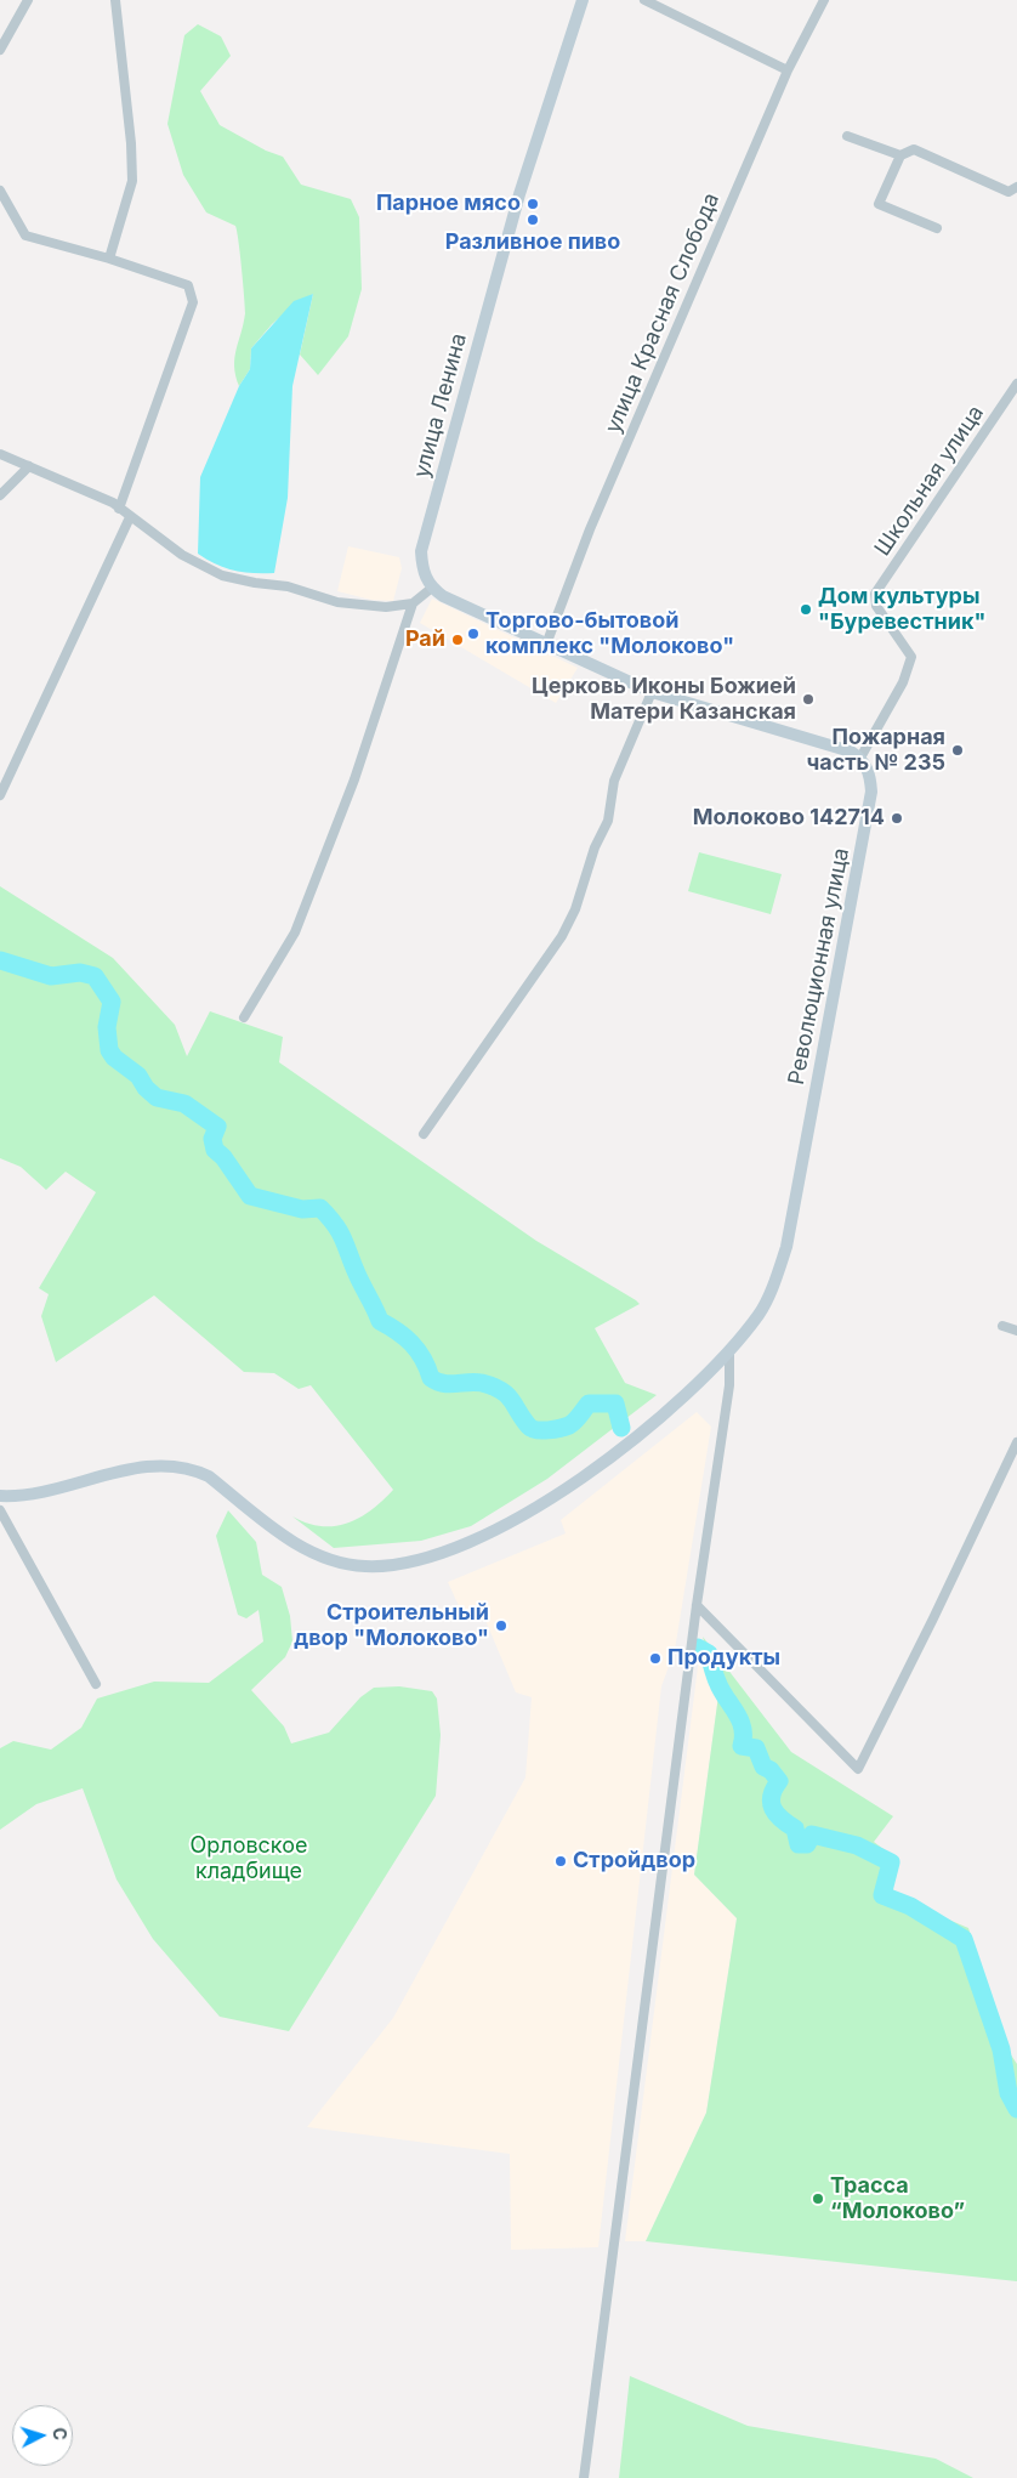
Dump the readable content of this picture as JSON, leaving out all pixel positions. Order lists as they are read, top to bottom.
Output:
{
  "streets": {
    "main road": ["улица Ленина", "Революционная улица"],
    "street": ["улица Красная Слобода", "Школьная улица"]
  },
  "crossings": [
    ["Школьная улица", "Революционная улица"]
  ],
  "parks": ["Орловское кладбище"],
  "places": [
    "Парное мясо",
    "Разливное пиво",
    "Дом культуры \"Буревестник\"",
    "Торгово-бытовой комплекс \"Молоково\"",
    "Рай",
    "Церковь Иконы Божией Матери Казанская",
    "Пожарная часть № 235",
    "Молоково 142714",
    "Строительный двор \"Молоково\"",
    "Продукты",
    "Стройдвор",
    "Трасса “Молоково”"
  ],
  "north": "right"
}
